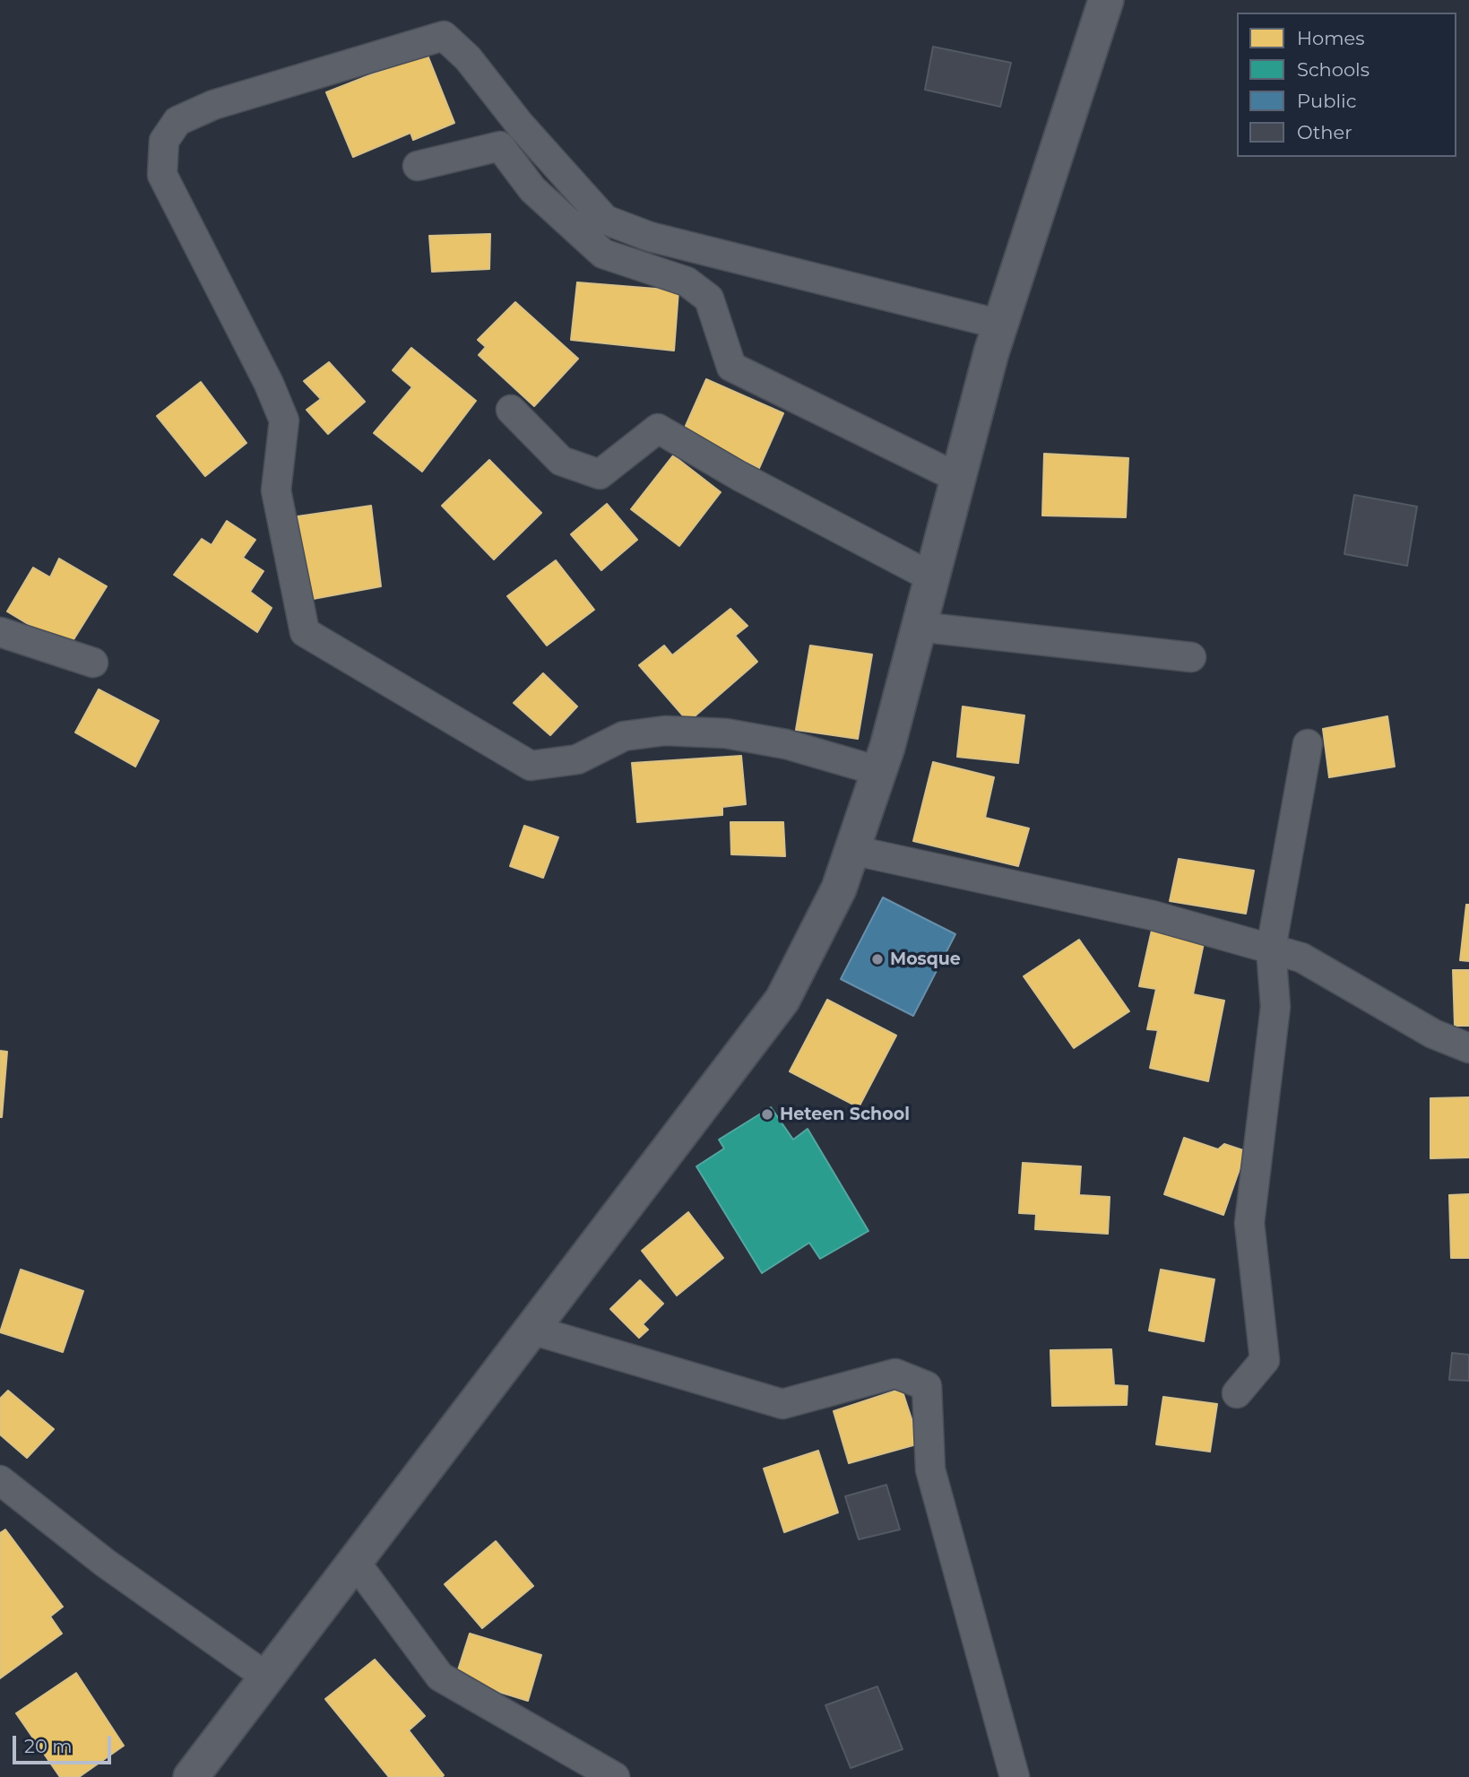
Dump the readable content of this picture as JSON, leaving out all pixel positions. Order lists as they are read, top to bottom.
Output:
{
  "places": ["Mosque", "Heteen School"],
  "legend": [
    "Homes",
    "Schools",
    "Public",
    "Other"
  ],
  "scale_bar": "20 m"
}
